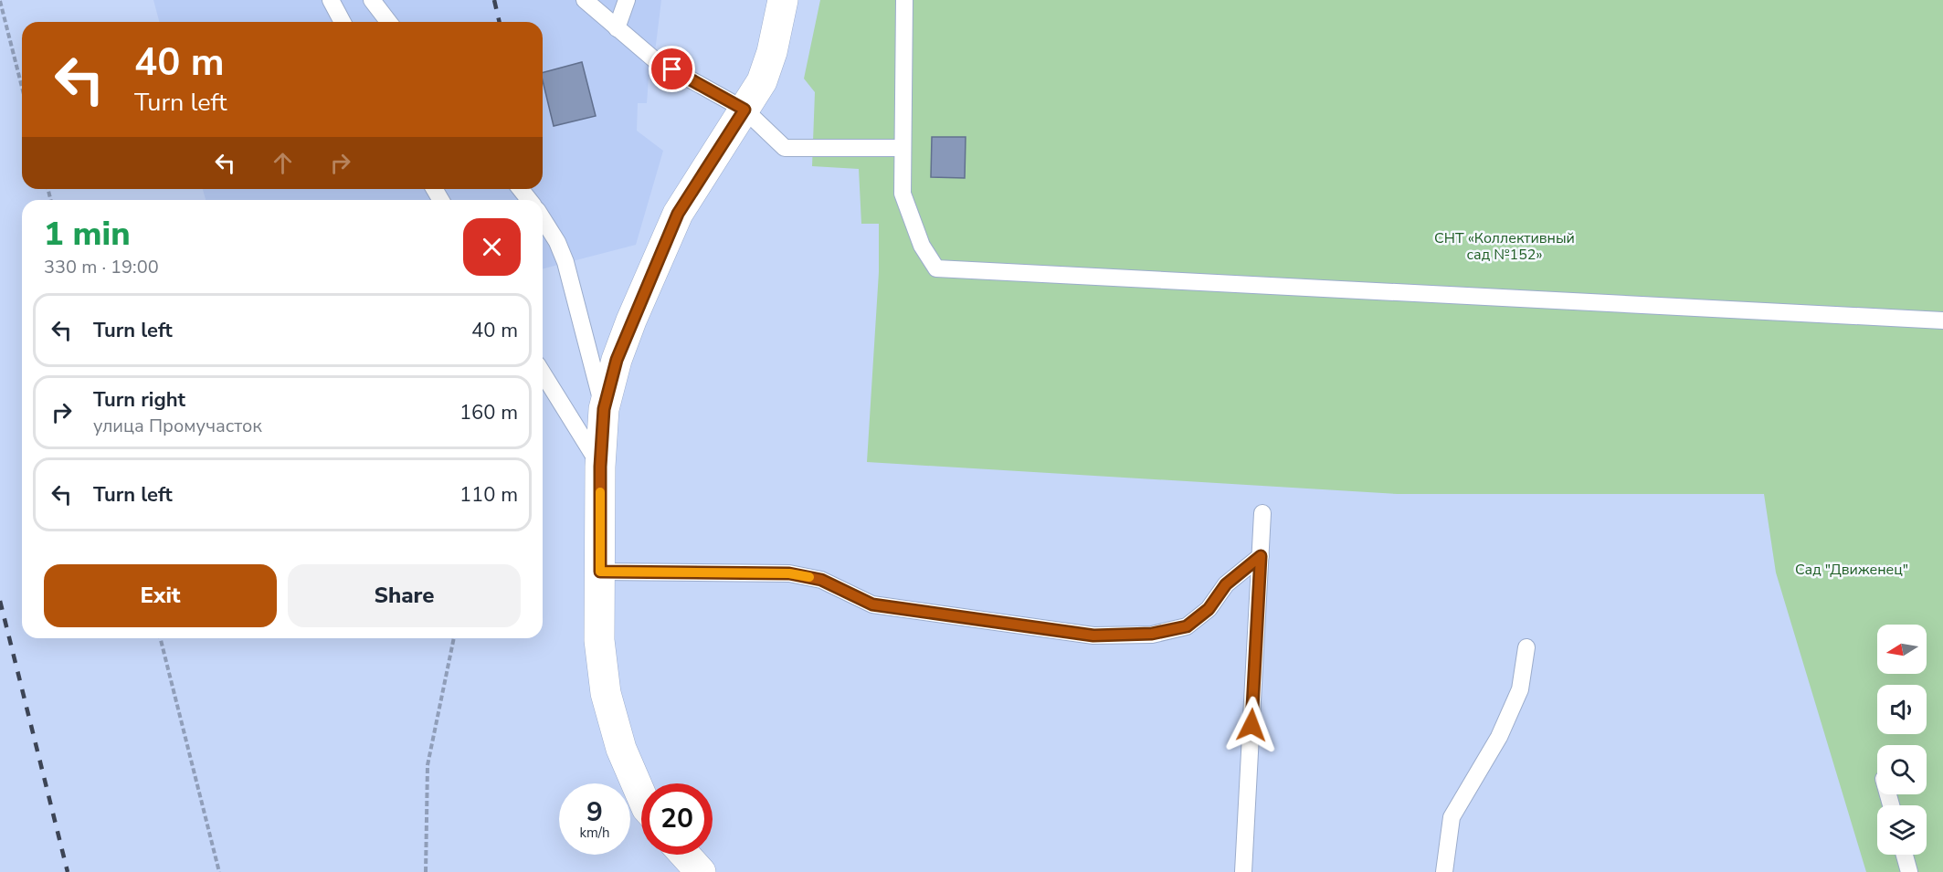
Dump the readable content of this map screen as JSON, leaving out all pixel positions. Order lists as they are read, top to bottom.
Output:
{
  "parks": ["СНТ «Коллективный сад №152»", "Сад \"Движенец\""],
  "north": "left",
  "page": {
    "turn": ["40 m", "Turn left"],
    "heading": ["1 min", "330 m · 19:00"],
    "list": [
      {
        "name": "Turn left",
        "value": "40 m"
      },
      {
        "name": "Turn right",
        "note": "улица Промучасток",
        "value": "160 m"
      },
      {
        "name": "Turn left",
        "value": "110 m"
      }
    ],
    "buttons": ["Exit", "Share"],
    "speed": "9 km/h",
    "limit": "20"
  }
}
